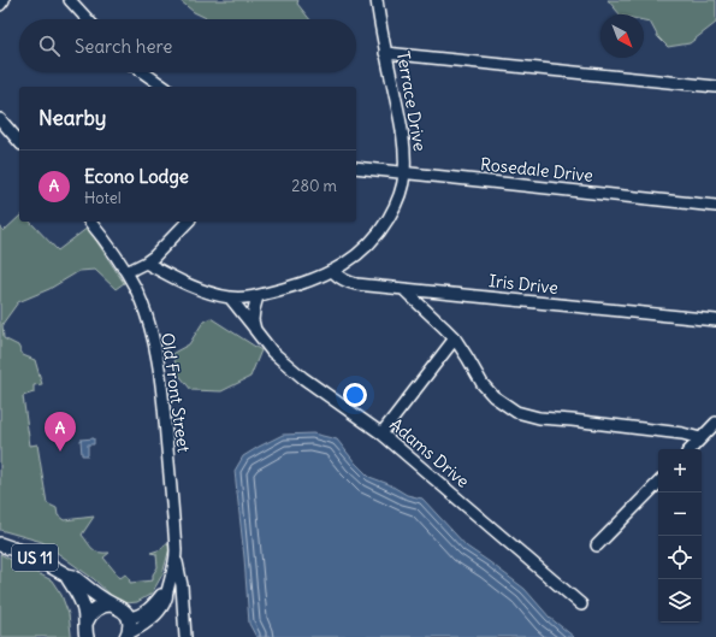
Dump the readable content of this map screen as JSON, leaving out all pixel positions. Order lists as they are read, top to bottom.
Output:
{
  "streets": {
    "main road": ["US 11"],
    "street": [
      "Terrace Drive",
      "Rosedale Drive",
      "Iris Drive",
      "Old Front Street",
      "Adams Drive"
    ]
  },
  "crossings": [
    ["Terrace Drive", "Rosedale Drive"],
    ["Terrace Drive", "Iris Drive"],
    ["Terrace Drive", "Adams Drive"],
    ["Old Front Street", "US 11"]
  ],
  "north": "bottom right",
  "page": {
    "search": "Search here",
    "heading": "Nearby",
    "list": [
      {
        "mark": "A",
        "name": "Econo Lodge",
        "note": "Hotel",
        "value": "280 m"
      }
    ],
    "pins": "A",
    "map_buttons": ["+", "−"]
  }
}
